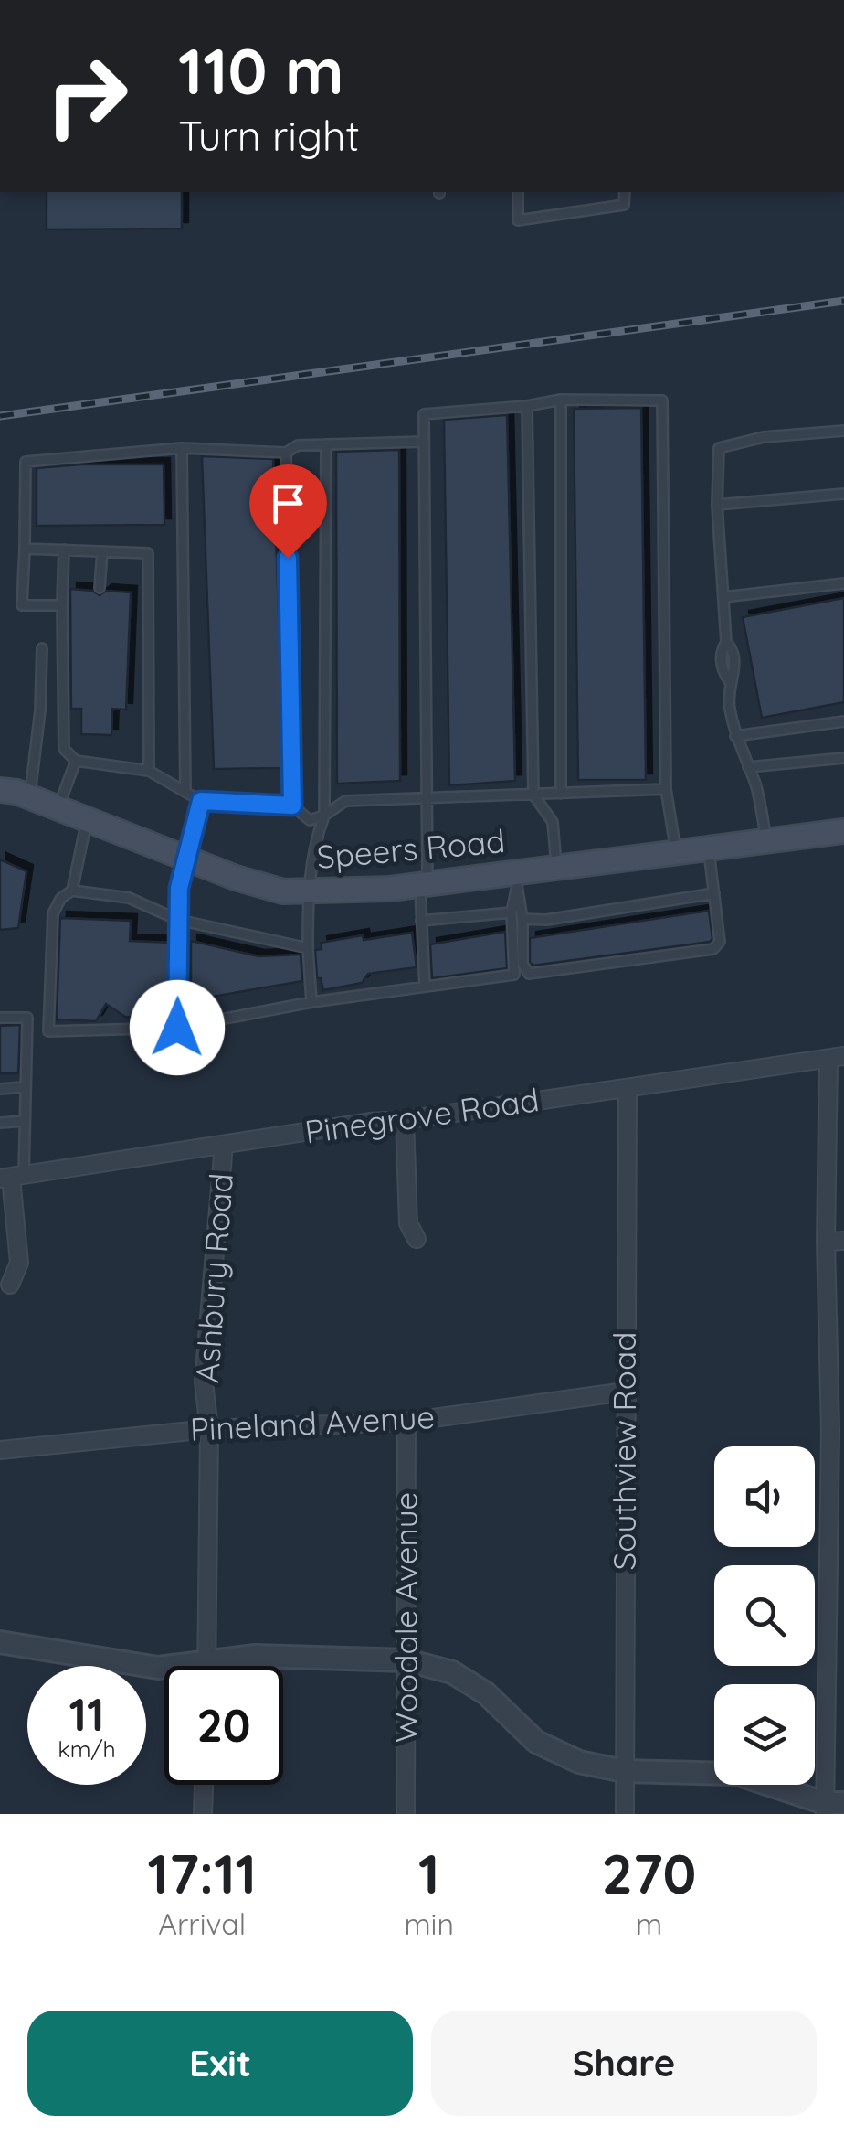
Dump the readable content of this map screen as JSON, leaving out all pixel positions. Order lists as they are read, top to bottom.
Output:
{
  "streets": {
    "main road": ["Speers Road"],
    "street": [
      "Pinegrove Road",
      "Ashbury Road",
      "Pineland Avenue",
      "Southview Road",
      "Woodale Avenue"
    ]
  },
  "crossings": [
    ["Pinegrove Road", "Ashbury Road"],
    ["Pinegrove Road", "Southview Road"],
    ["Ashbury Road", "Pineland Avenue"],
    ["Pineland Avenue", "Southview Road"],
    ["Pineland Avenue", "Woodale Avenue"]
  ],
  "page": {
    "turn": ["110 m", "Turn right"],
    "speed": "11 km/h",
    "limit": "20",
    "eta": [
      "17:11",
      "Arrival",
      "1",
      "min",
      "270",
      "m"
    ],
    "buttons": ["Exit", "Share"]
  }
}
